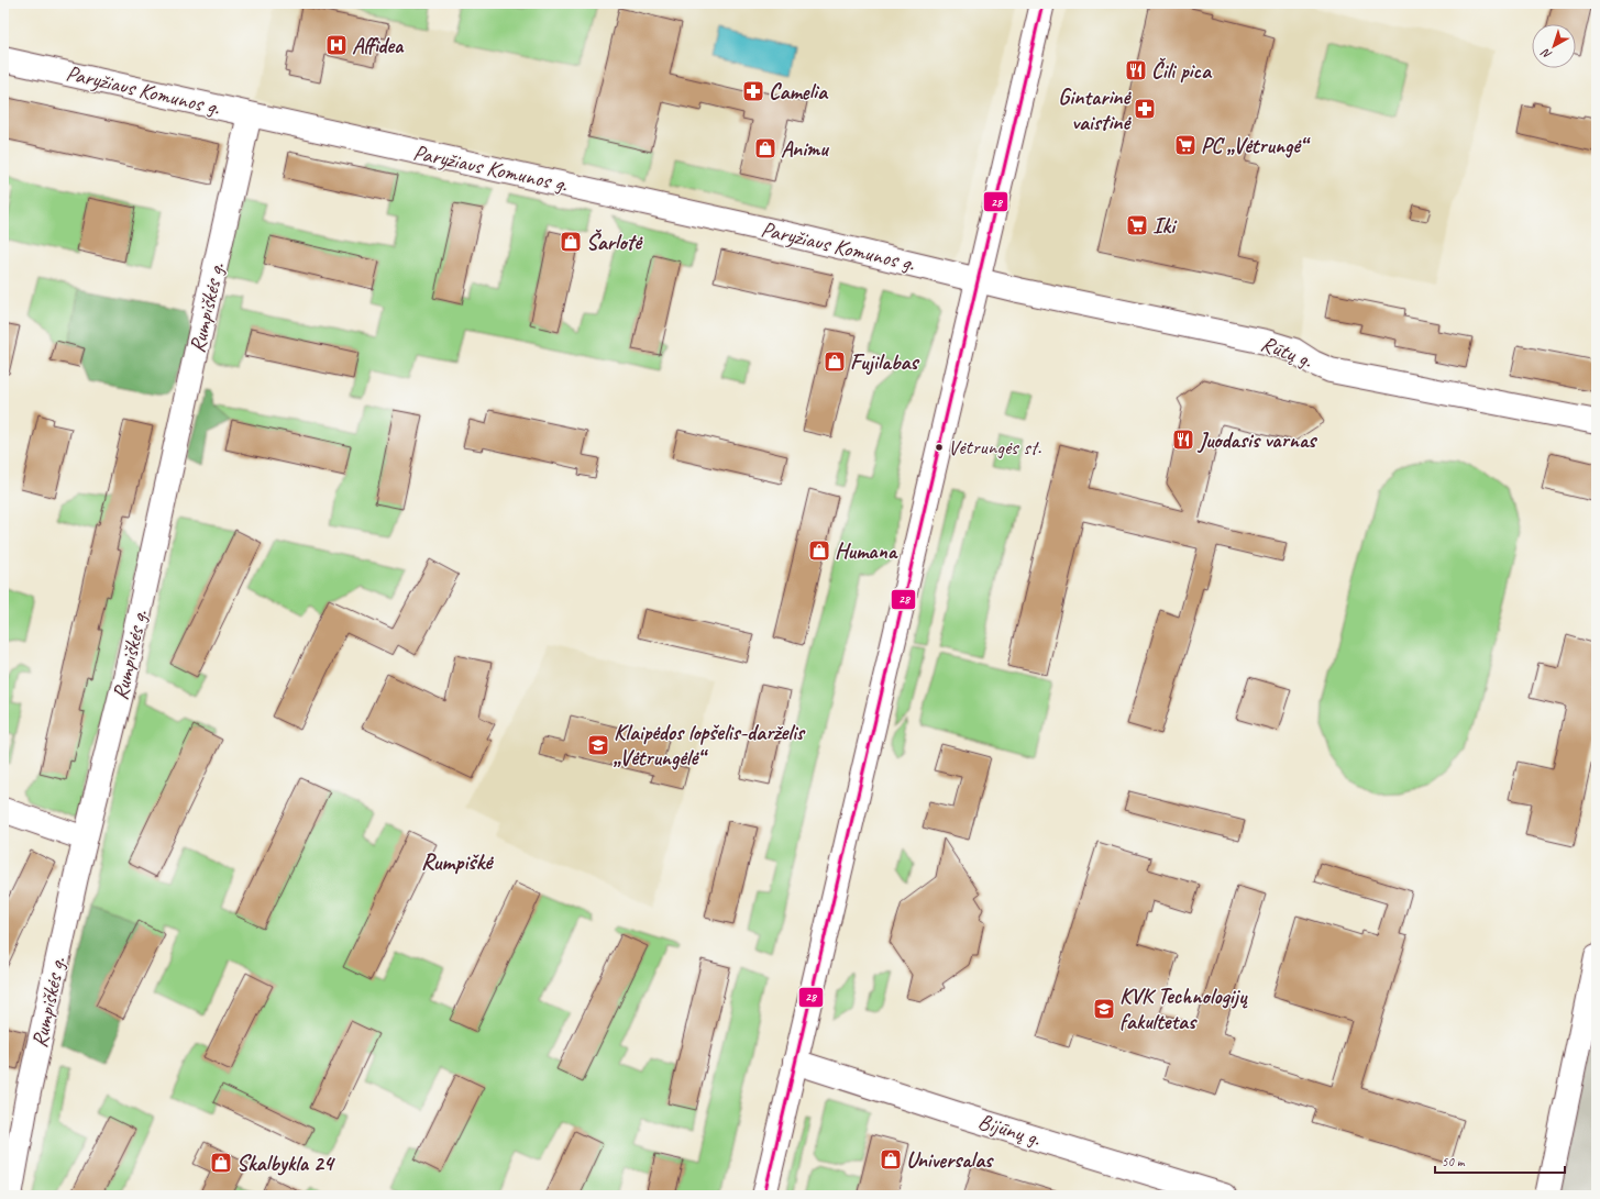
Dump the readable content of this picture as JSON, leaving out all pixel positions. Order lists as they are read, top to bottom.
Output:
{
  "streets": {
    "street": [
      "Paryžiaus Komunos g.",
      "Rumpiškės g.",
      "Rūtų g.",
      "Bijūnų g."
    ]
  },
  "crossings": [
    ["Paryžiaus Komunos g.", "Rumpiškės g."],
    ["Paryžiaus Komunos g.", "Rūtų g."]
  ],
  "districts": ["Rumpiškė"],
  "places": {
    "hospital": ["Affidea"],
    "restaurant": ["Čili pica", "Juodasis varnas"],
    "pharmacy": ["Camelia", "Gintarinė vaistinė"],
    "supermarket": ["PC „Vėtrungė“", "Iki"],
    "shop": [
      "Animu",
      "Šarlotė",
      "Fujilabas",
      "Humana",
      "Universalas",
      "Skalbykla 24"
    ],
    "other": ["Vėtrungės st."],
    "school or university": ["Klaipėdos lopšelis-darželis „Vėtrungėlė“", "KVK Technologijų fakultetas"]
  },
  "lines": ["transit line 28"],
  "scale_bar": "50 m",
  "north": "bottom left"
}
